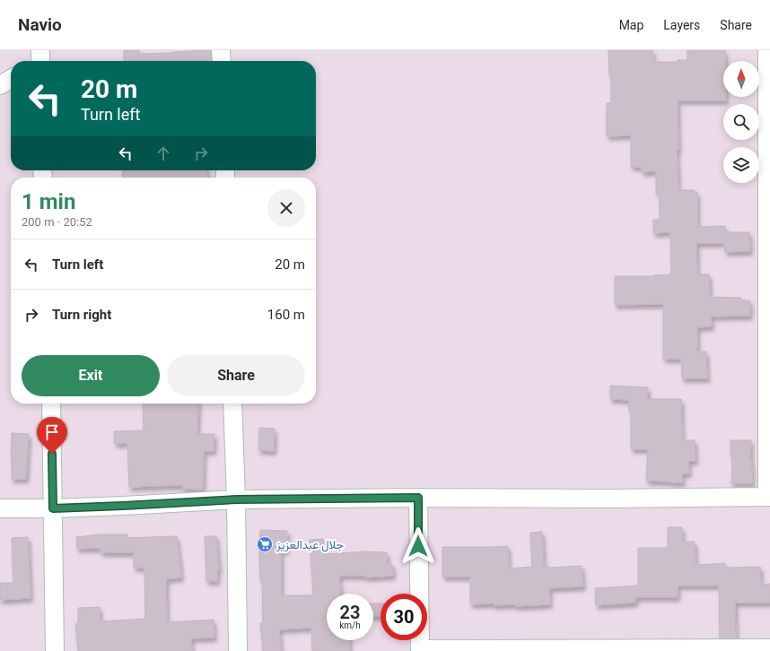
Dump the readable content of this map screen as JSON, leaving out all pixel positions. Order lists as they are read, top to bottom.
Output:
{
  "places": {
    "supermarket": ["جلال عبدالعزيز"]
  },
  "north": "top",
  "page": {
    "header": "Navio",
    "nav": ["Map", "Layers", "Share"],
    "turn": ["20 m", "Turn left"],
    "heading": ["1 min", "200 m · 20:52"],
    "list": [
      {
        "name": "Turn left",
        "value": "20 m"
      },
      {
        "name": "Turn right",
        "value": "160 m"
      }
    ],
    "buttons": ["Exit", "Share"],
    "speed": "23 km/h",
    "limit": "30"
  }
}
